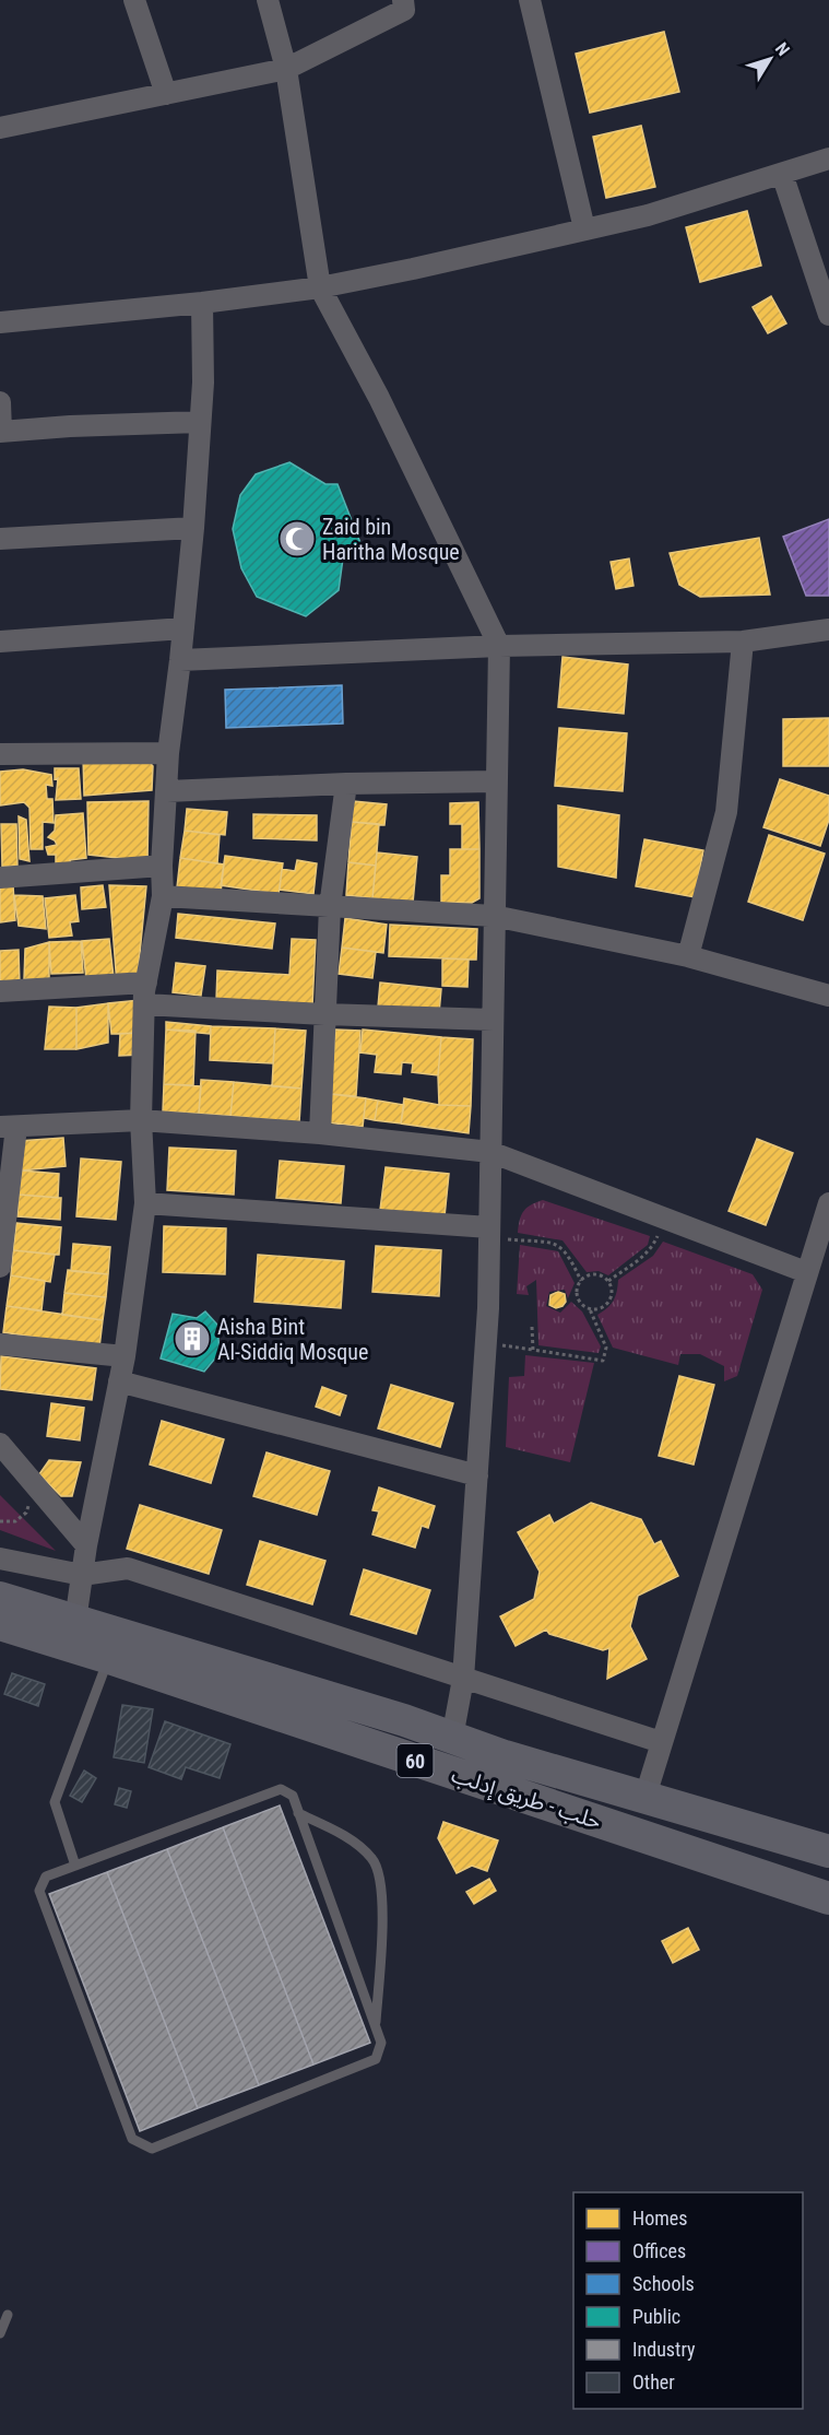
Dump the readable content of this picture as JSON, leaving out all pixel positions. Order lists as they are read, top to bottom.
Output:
{
  "streets": {
    "main road": ["60", "حلب - طريق إدلب"]
  },
  "places": {
    "mosque": ["Zaid bin Haritha Mosque"],
    "building": ["Aisha Bint Al-Siddiq Mosque"]
  },
  "legend": [
    "Homes",
    "Offices",
    "Schools",
    "Public",
    "Industry",
    "Other"
  ],
  "north": "top right"
}
